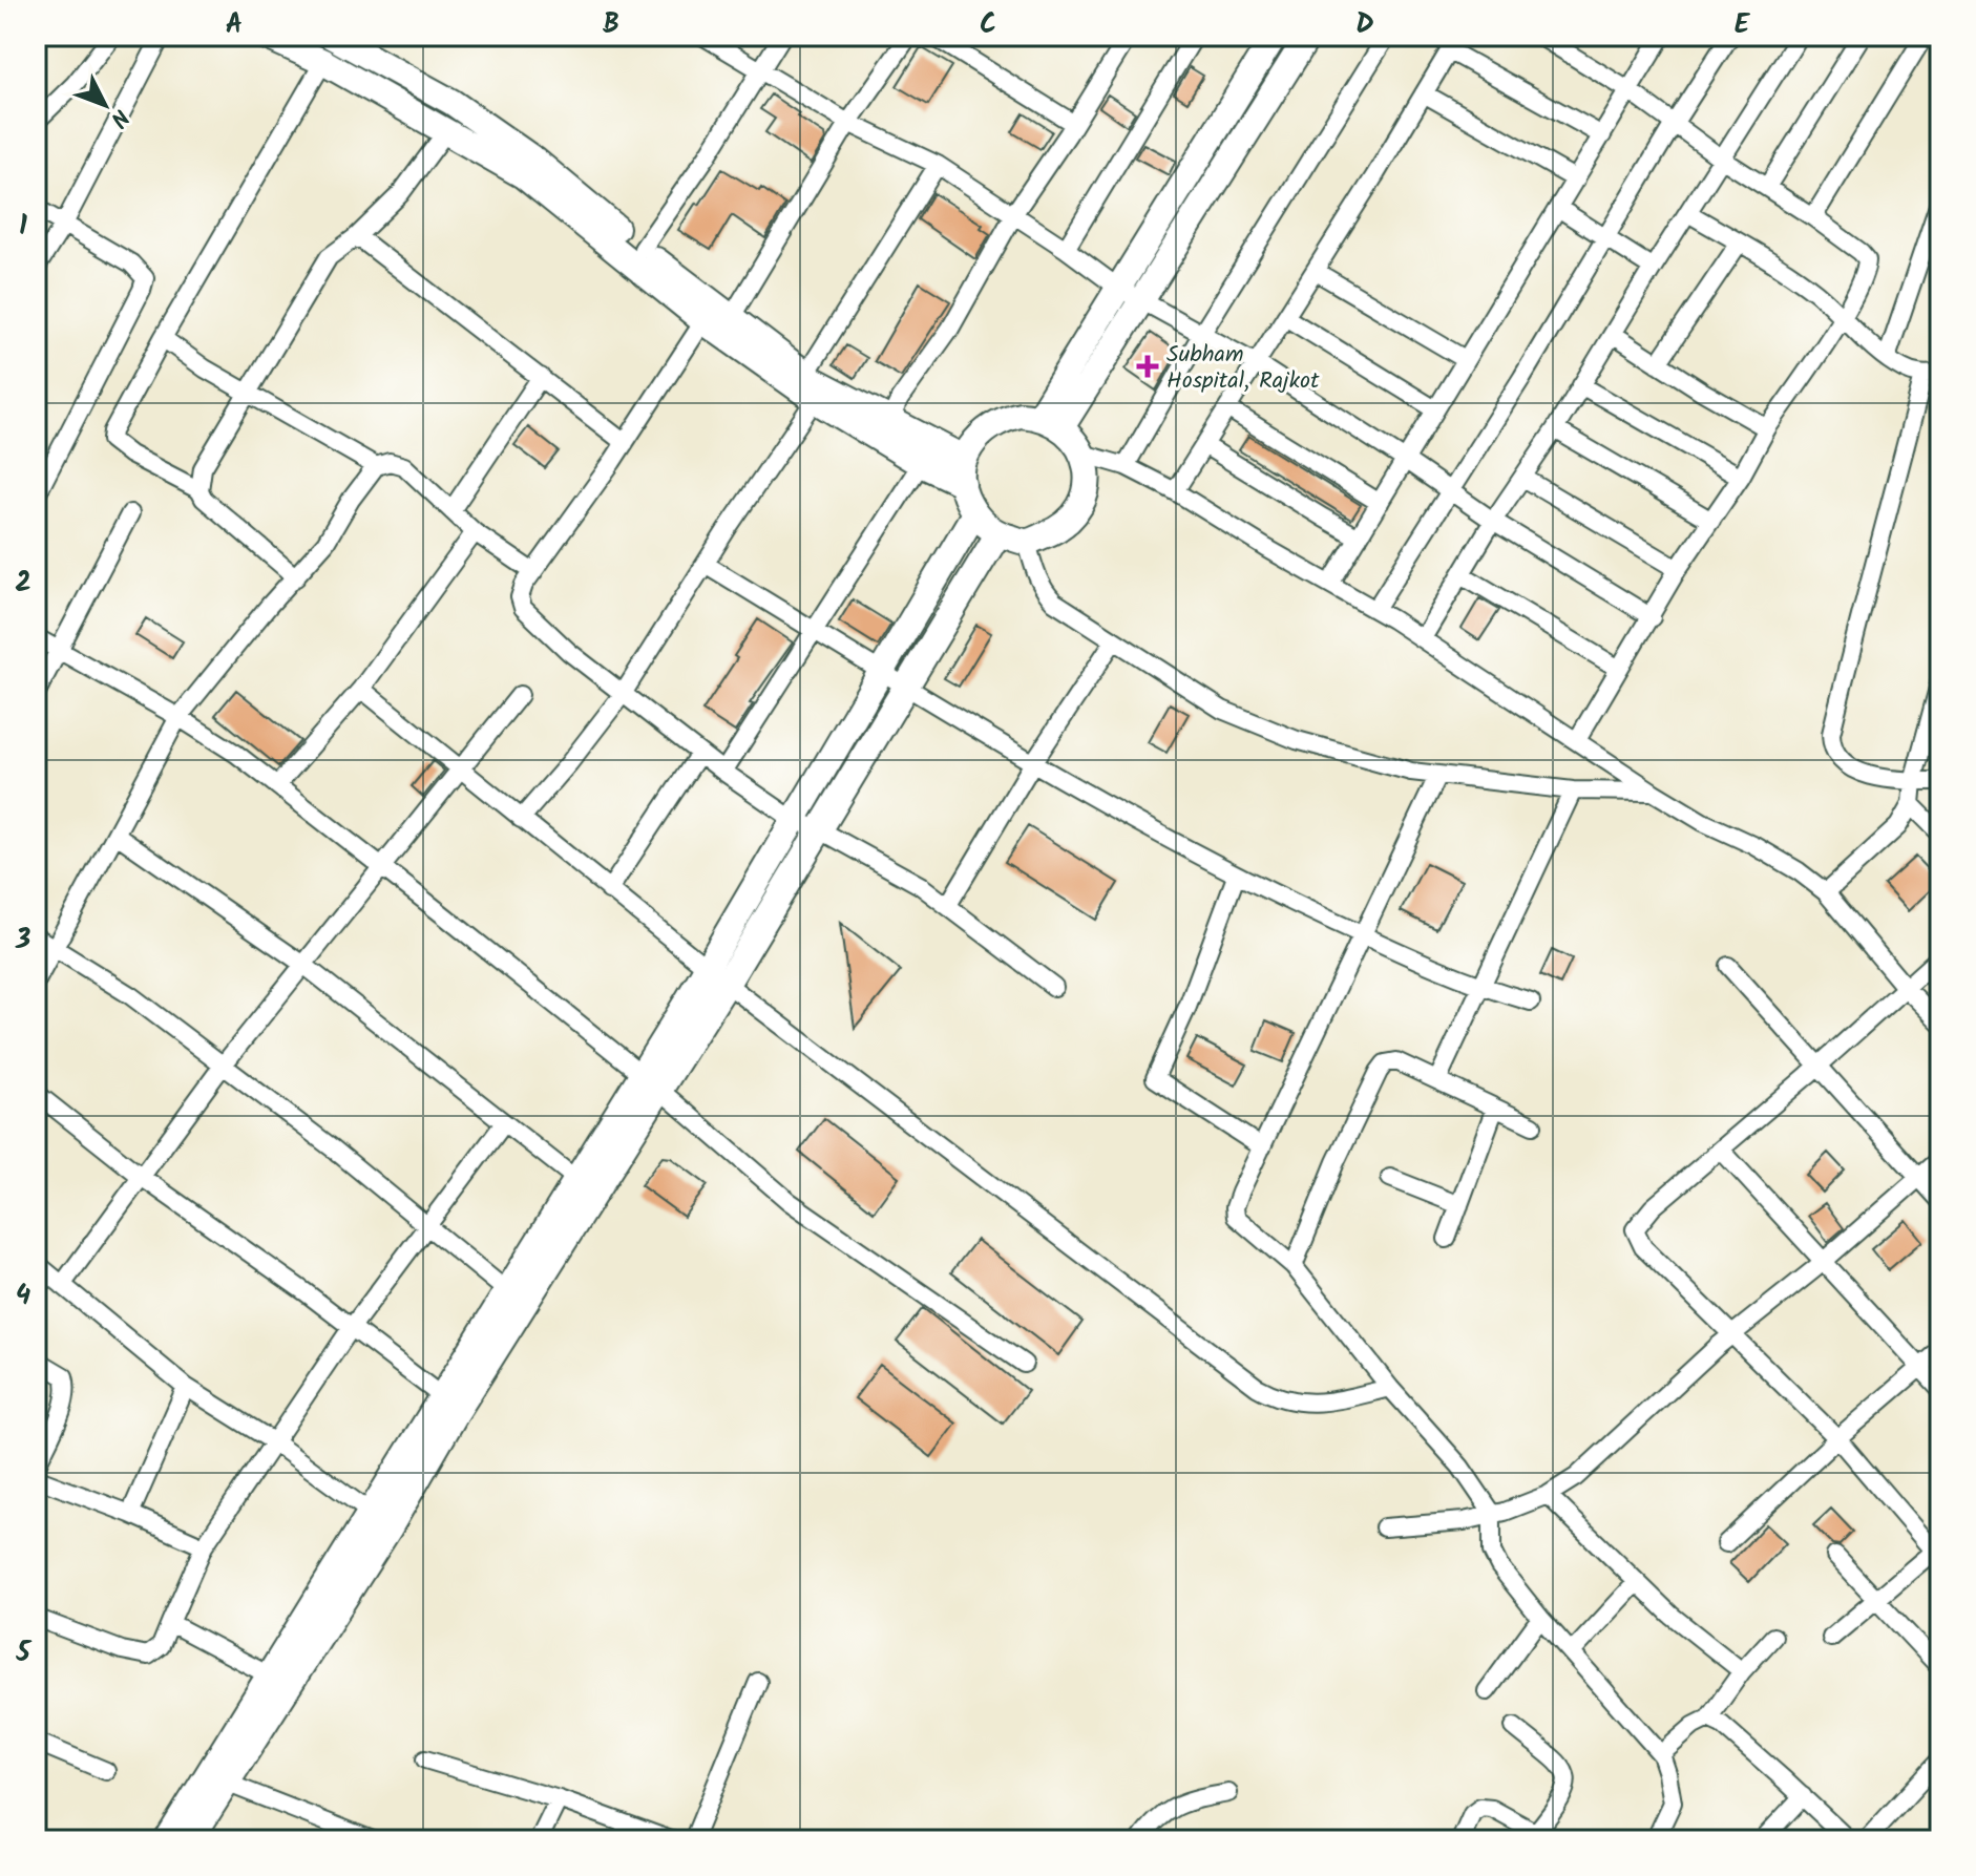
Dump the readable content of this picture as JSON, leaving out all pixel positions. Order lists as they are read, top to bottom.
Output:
{
  "places": {
    "health": ["Subham Hospital, Rajkot"]
  },
  "north": "bottom right",
  "grid": {
    "columns": [
      "A",
      "B",
      "C",
      "D",
      "E"
    ],
    "rows": [
      "1",
      "2",
      "3",
      "4",
      "5"
    ]
  }
}
